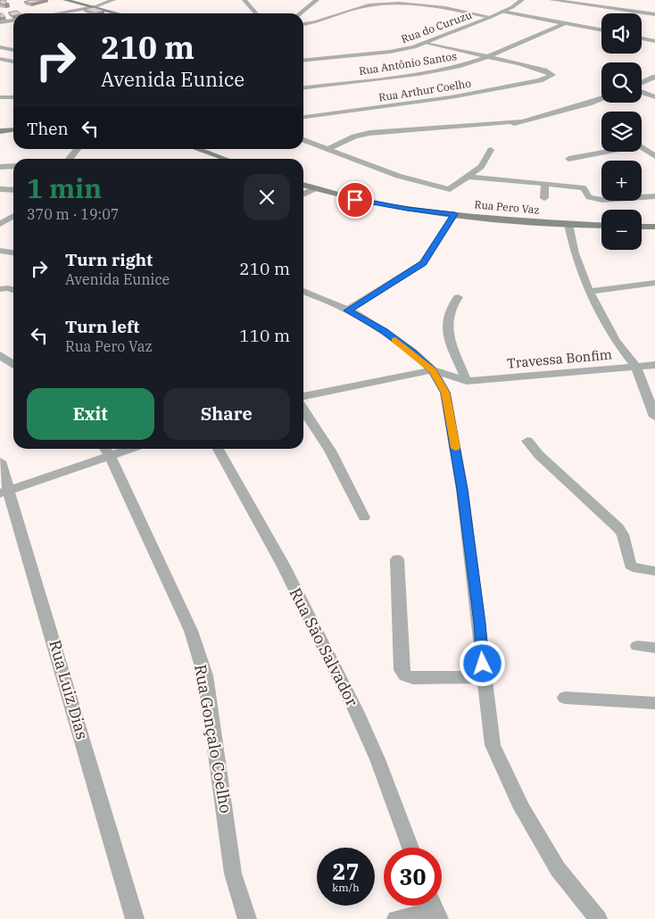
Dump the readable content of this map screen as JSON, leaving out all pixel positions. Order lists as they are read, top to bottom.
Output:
{
  "streets": {
    "main road": ["Rua Pero Vaz"],
    "street": [
      "Rua do Curuzu",
      "Rua Antônio Santos",
      "Rua Arthur Coelho",
      "Travessa Bonfim",
      "Rua São Salvador",
      "Rua Luiz Dias",
      "Rua Gonçalo Coelho"
    ]
  },
  "crossings": [
    ["Rua Antônio Santos", "Rua Arthur Coelho"]
  ],
  "page": {
    "map_buttons": ["+", "−"],
    "turn": ["210 m", "Avenida Eunice"],
    "then": "Then",
    "heading": ["1 min", "370 m · 19:07"],
    "list": [
      {
        "name": "Turn right",
        "note": "Avenida Eunice",
        "value": "210 m"
      },
      {
        "name": "Turn left",
        "note": "Rua Pero Vaz",
        "value": "110 m"
      }
    ],
    "buttons": ["Exit", "Share"],
    "speed": "27 km/h",
    "limit": "30"
  }
}
